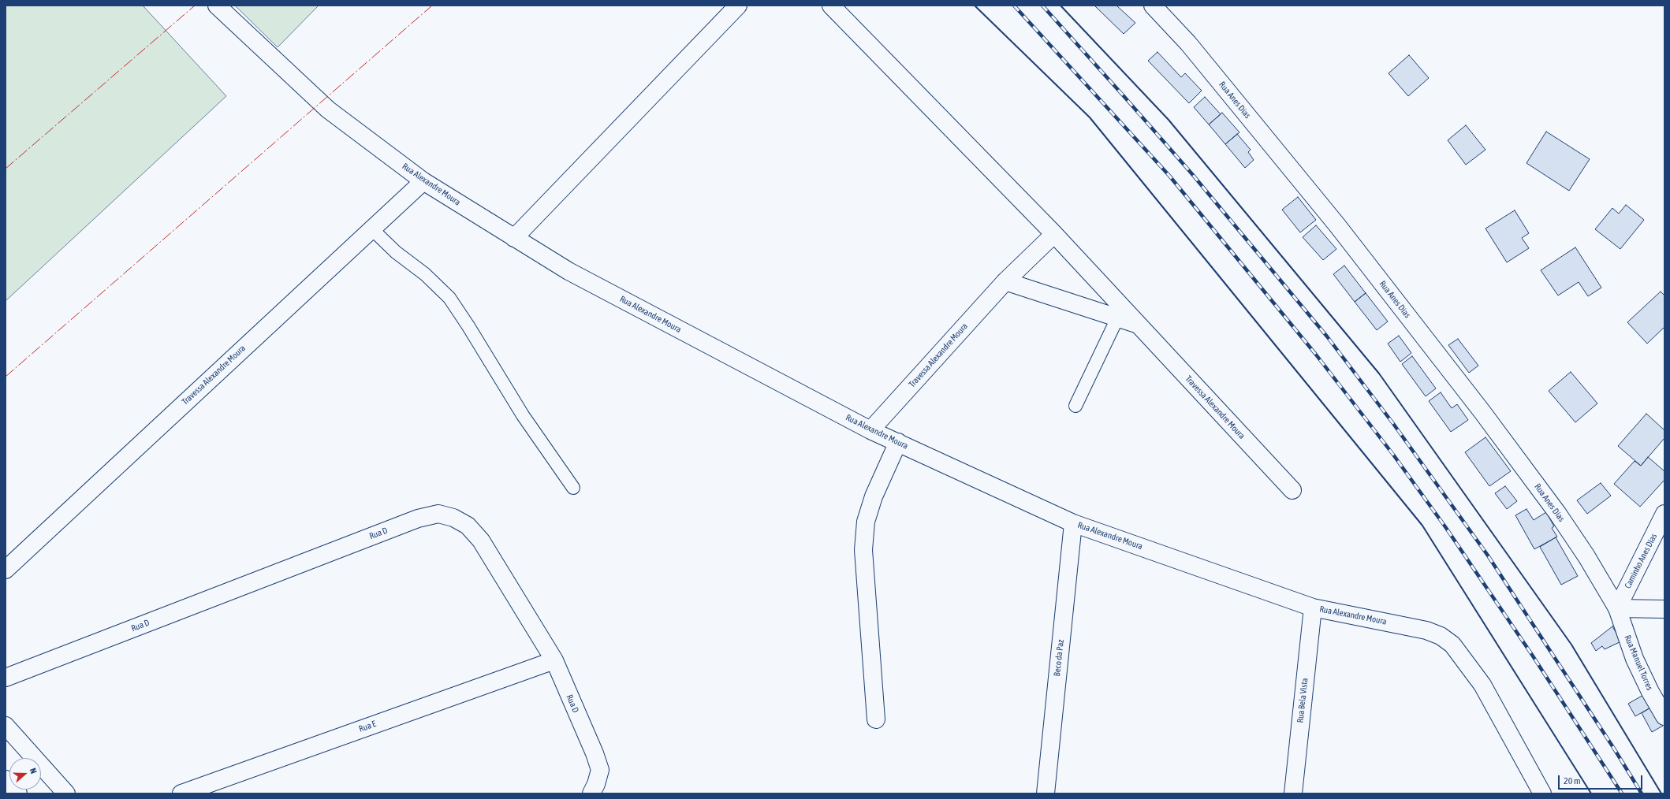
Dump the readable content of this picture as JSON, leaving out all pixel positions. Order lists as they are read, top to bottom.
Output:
{
  "streets": {
    "street": [
      "Rua Anes Dias",
      "Rua Alexandre Moura",
      "Travessa Alexandre Moura",
      "Rua D",
      "Caminho Anes Dias",
      "Beco da Paz",
      "Rua Manuel Torres",
      "Rua Bela Vista",
      "Rua E"
    ]
  },
  "crossings": [
    ["Rua Anes Dias", "Caminho Anes Dias"],
    ["Rua Anes Dias", "Rua Manuel Torres"],
    ["Rua Alexandre Moura", "Travessa Alexandre Moura"],
    ["Rua Alexandre Moura", "Beco da Paz"],
    ["Rua Alexandre Moura", "Rua Bela Vista"],
    ["Rua D", "Rua E"],
    ["Caminho Anes Dias", "Rua Manuel Torres"]
  ],
  "scale_bar": "20 m",
  "north": "right"
}
